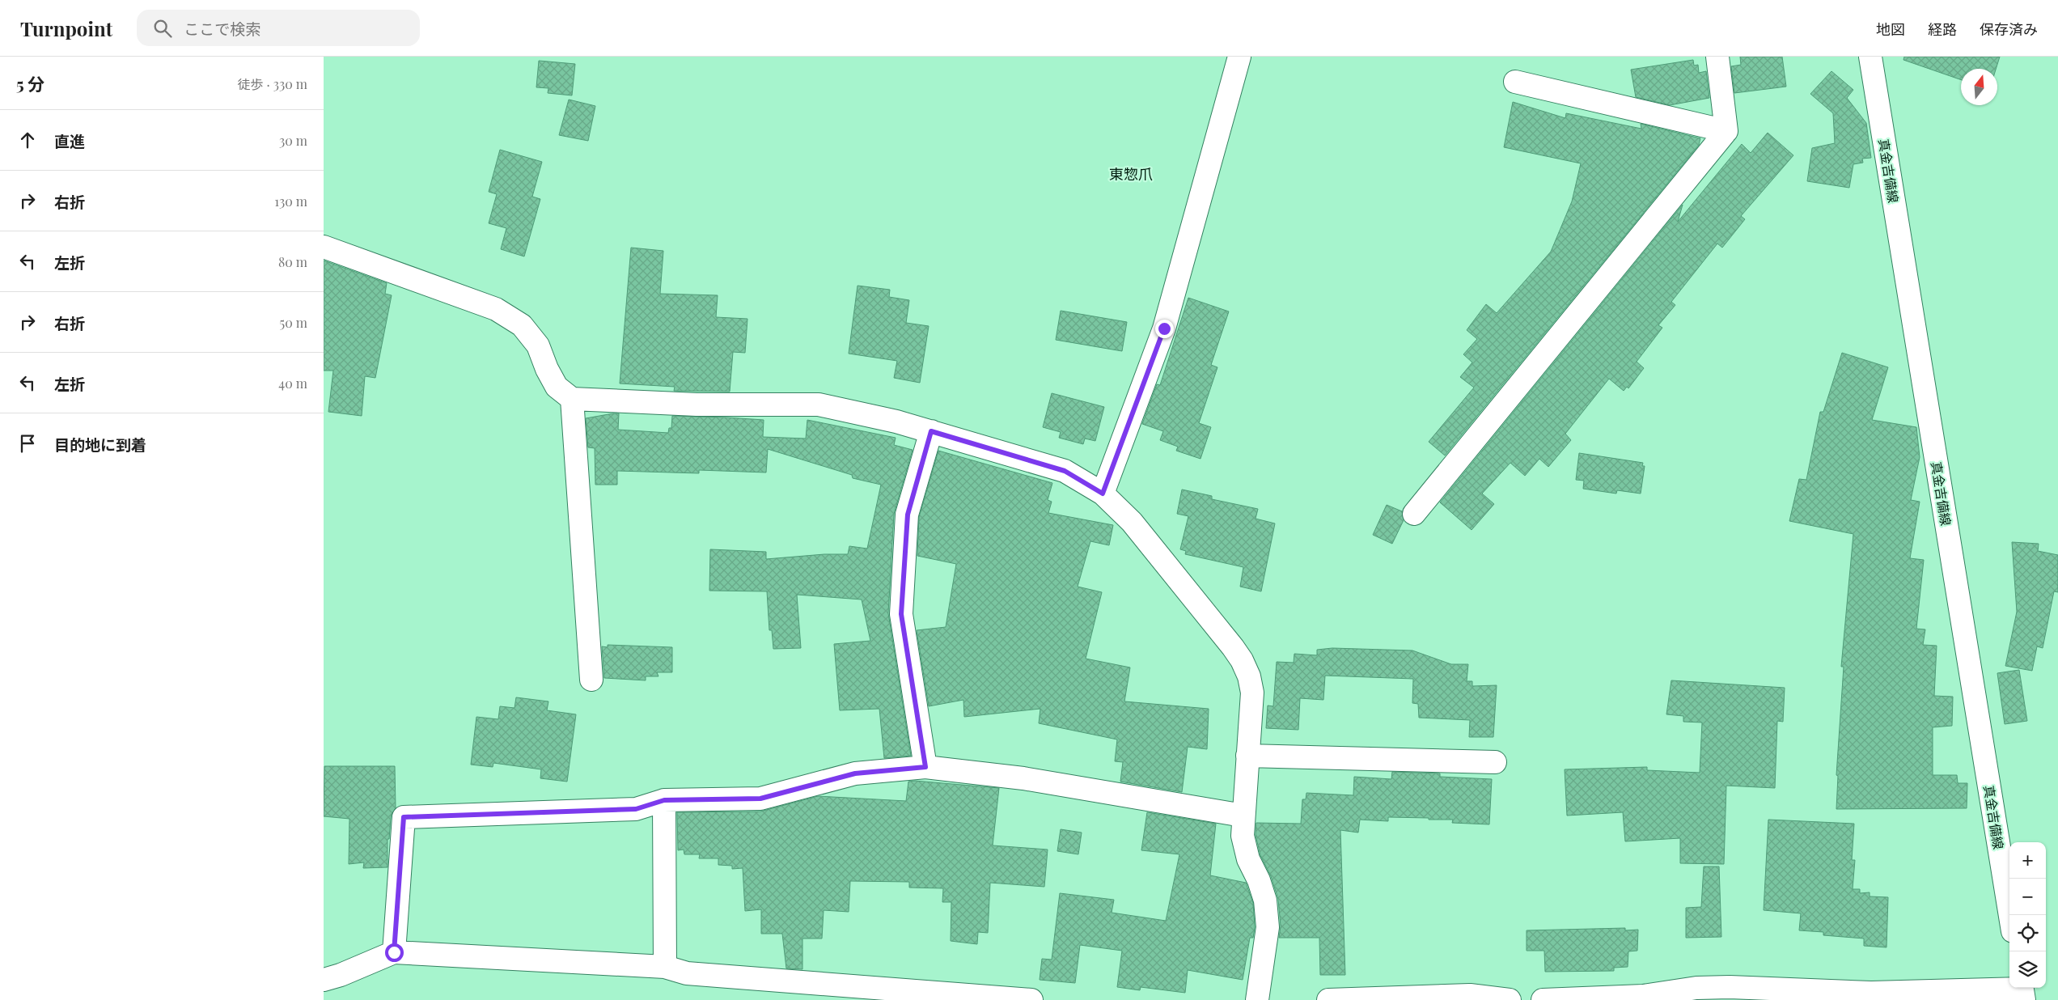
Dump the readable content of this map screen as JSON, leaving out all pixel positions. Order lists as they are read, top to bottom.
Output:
{
  "streets": {
    "street": ["真金吉備線"]
  },
  "districts": ["東惣爪"],
  "north": "top",
  "page": {
    "header": "Turnpoint",
    "search": "ここで検索",
    "nav": ["地図", "経路", "保存済み"],
    "heading": ["5 分", "徒歩 · 330 m"],
    "list": [
      ["直進", "30 m"],
      ["右折", "130 m"],
      ["左折", "80 m"],
      ["右折", "50 m"],
      ["左折", "40 m"],
      "目的地に到着"
    ],
    "map_buttons": ["+", "−"]
  }
}
